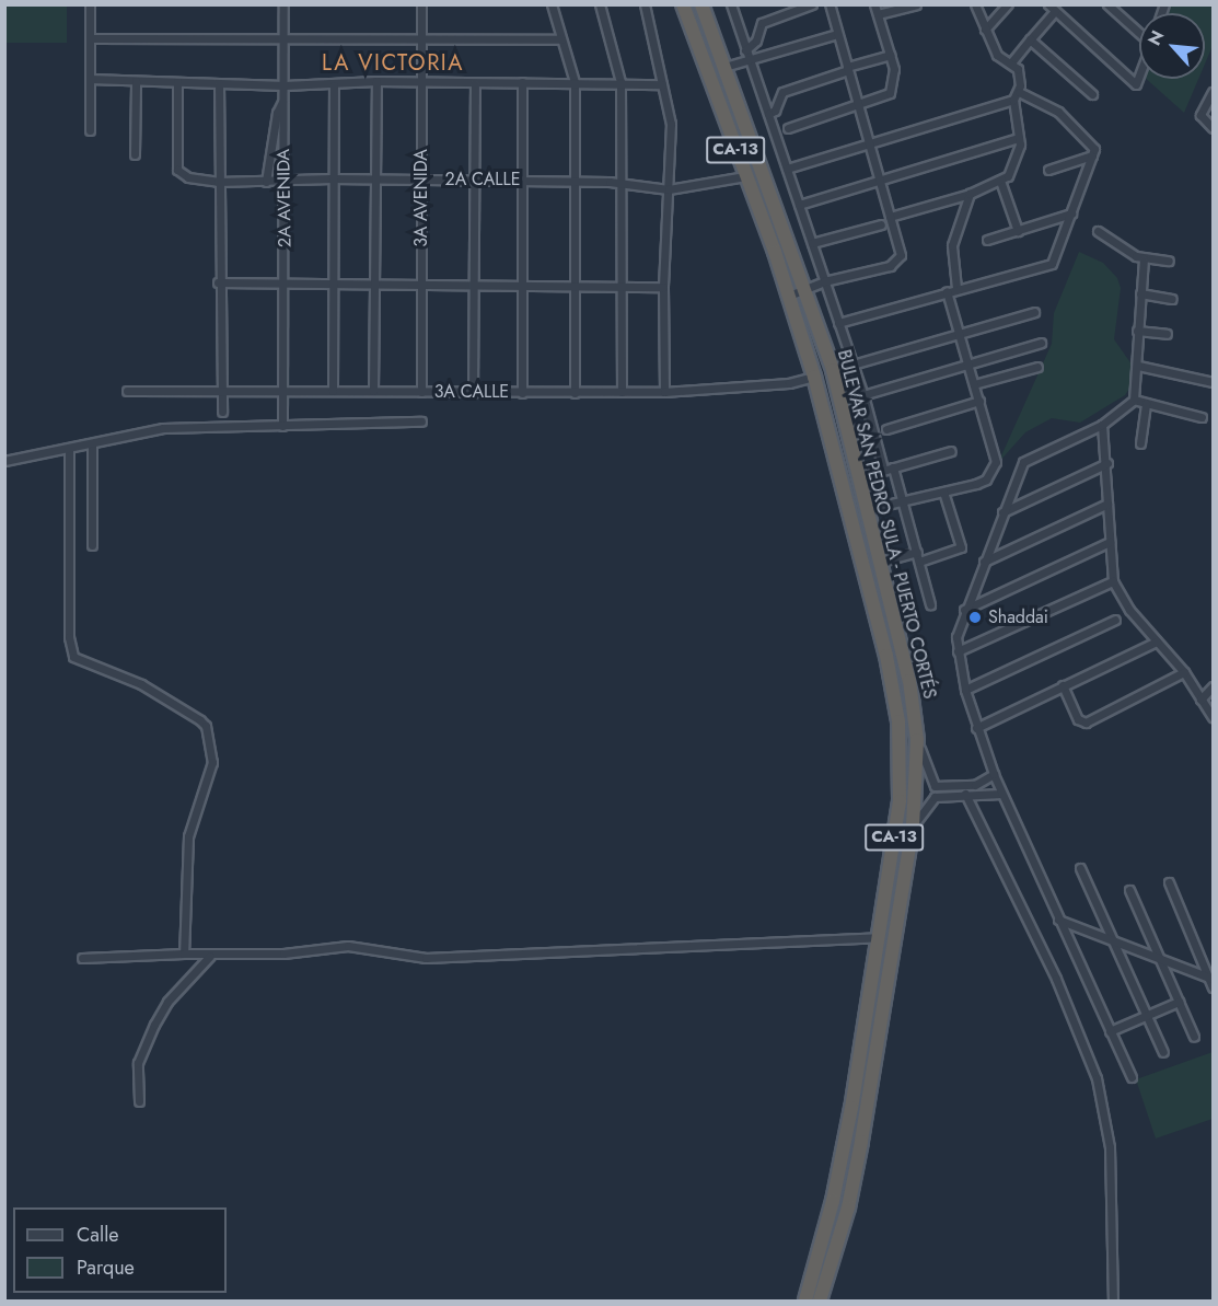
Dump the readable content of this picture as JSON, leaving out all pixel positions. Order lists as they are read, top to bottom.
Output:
{
  "streets": {
    "highway": ["CA-13", "BULEVAR SAN PEDRO SULA - PUERTO CORTÉS"],
    "street": [
      "2A CALLE",
      "2A AVENIDA",
      "3A AVENIDA",
      "3A CALLE"
    ]
  },
  "crossings": [
    ["2A CALLE", "2A AVENIDA"],
    ["2A CALLE", "3A AVENIDA"],
    ["2A CALLE", "BULEVAR SAN PEDRO SULA - PUERTO CORTÉS"],
    ["2A AVENIDA", "3A CALLE"],
    ["3A AVENIDA", "3A CALLE"],
    ["3A CALLE", "BULEVAR SAN PEDRO SULA - PUERTO CORTÉS"]
  ],
  "districts": ["LA VICTORIA"],
  "places": ["Shaddai"],
  "legend": ["Calle", "Parque"],
  "north": "top left"
}
